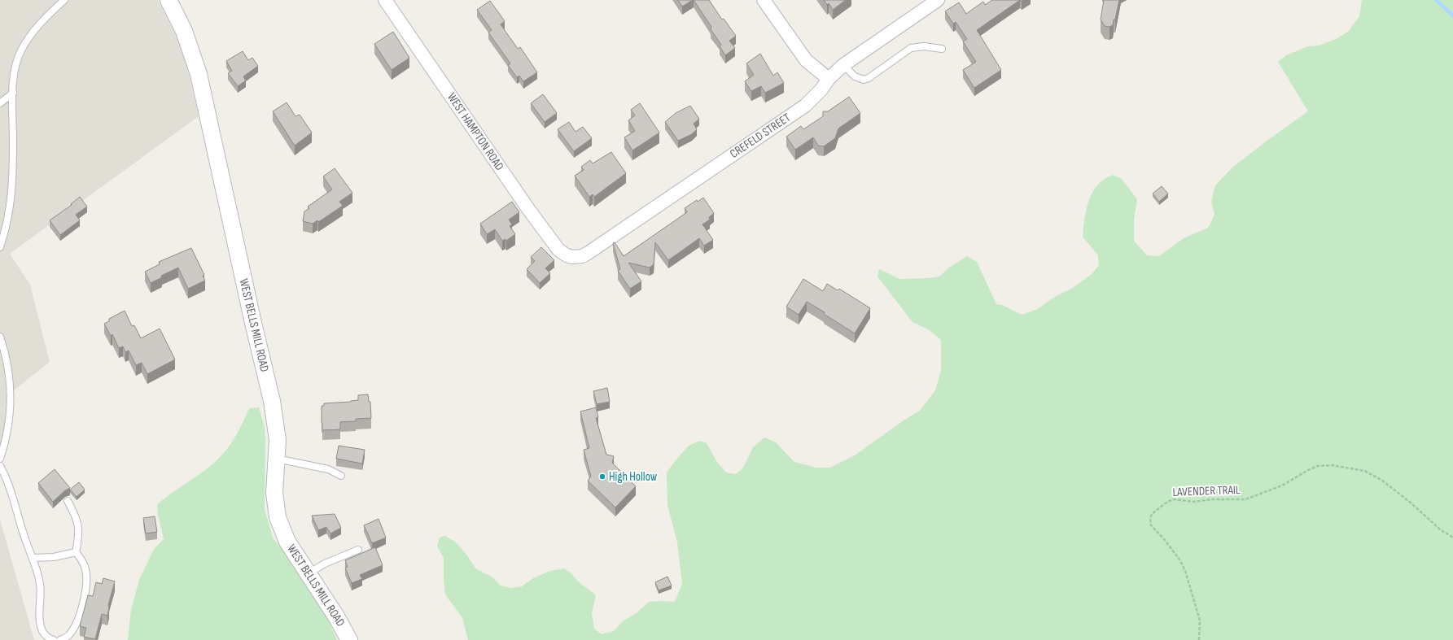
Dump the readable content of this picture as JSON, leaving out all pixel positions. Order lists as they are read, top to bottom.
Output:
{
  "streets": {
    "street": ["WEST HAMPTON ROAD", "CREFELD STREET", "WEST BELLS MILL ROAD"],
    "path": ["LAVENDER TRAIL"]
  },
  "crossings": [
    ["WEST HAMPTON ROAD", "CREFELD STREET"]
  ],
  "places": ["High Hollow"]
}
